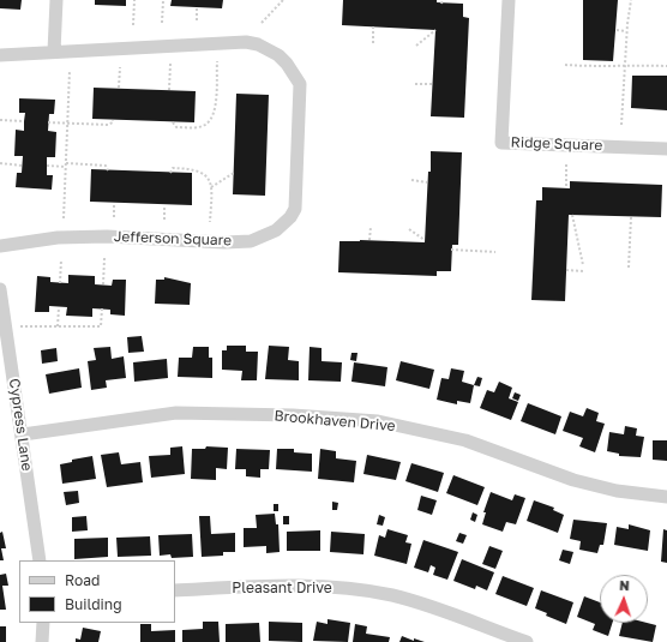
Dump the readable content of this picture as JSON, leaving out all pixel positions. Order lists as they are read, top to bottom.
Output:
{
  "streets": {
    "street": [
      "Ridge Square",
      "Jefferson Square",
      "Brookhaven Drive",
      "Cypress Lane",
      "Pleasant Drive"
    ]
  },
  "crossings": [
    ["Brookhaven Drive", "Cypress Lane"]
  ],
  "legend": ["Road", "Building"],
  "north": "top"
}
